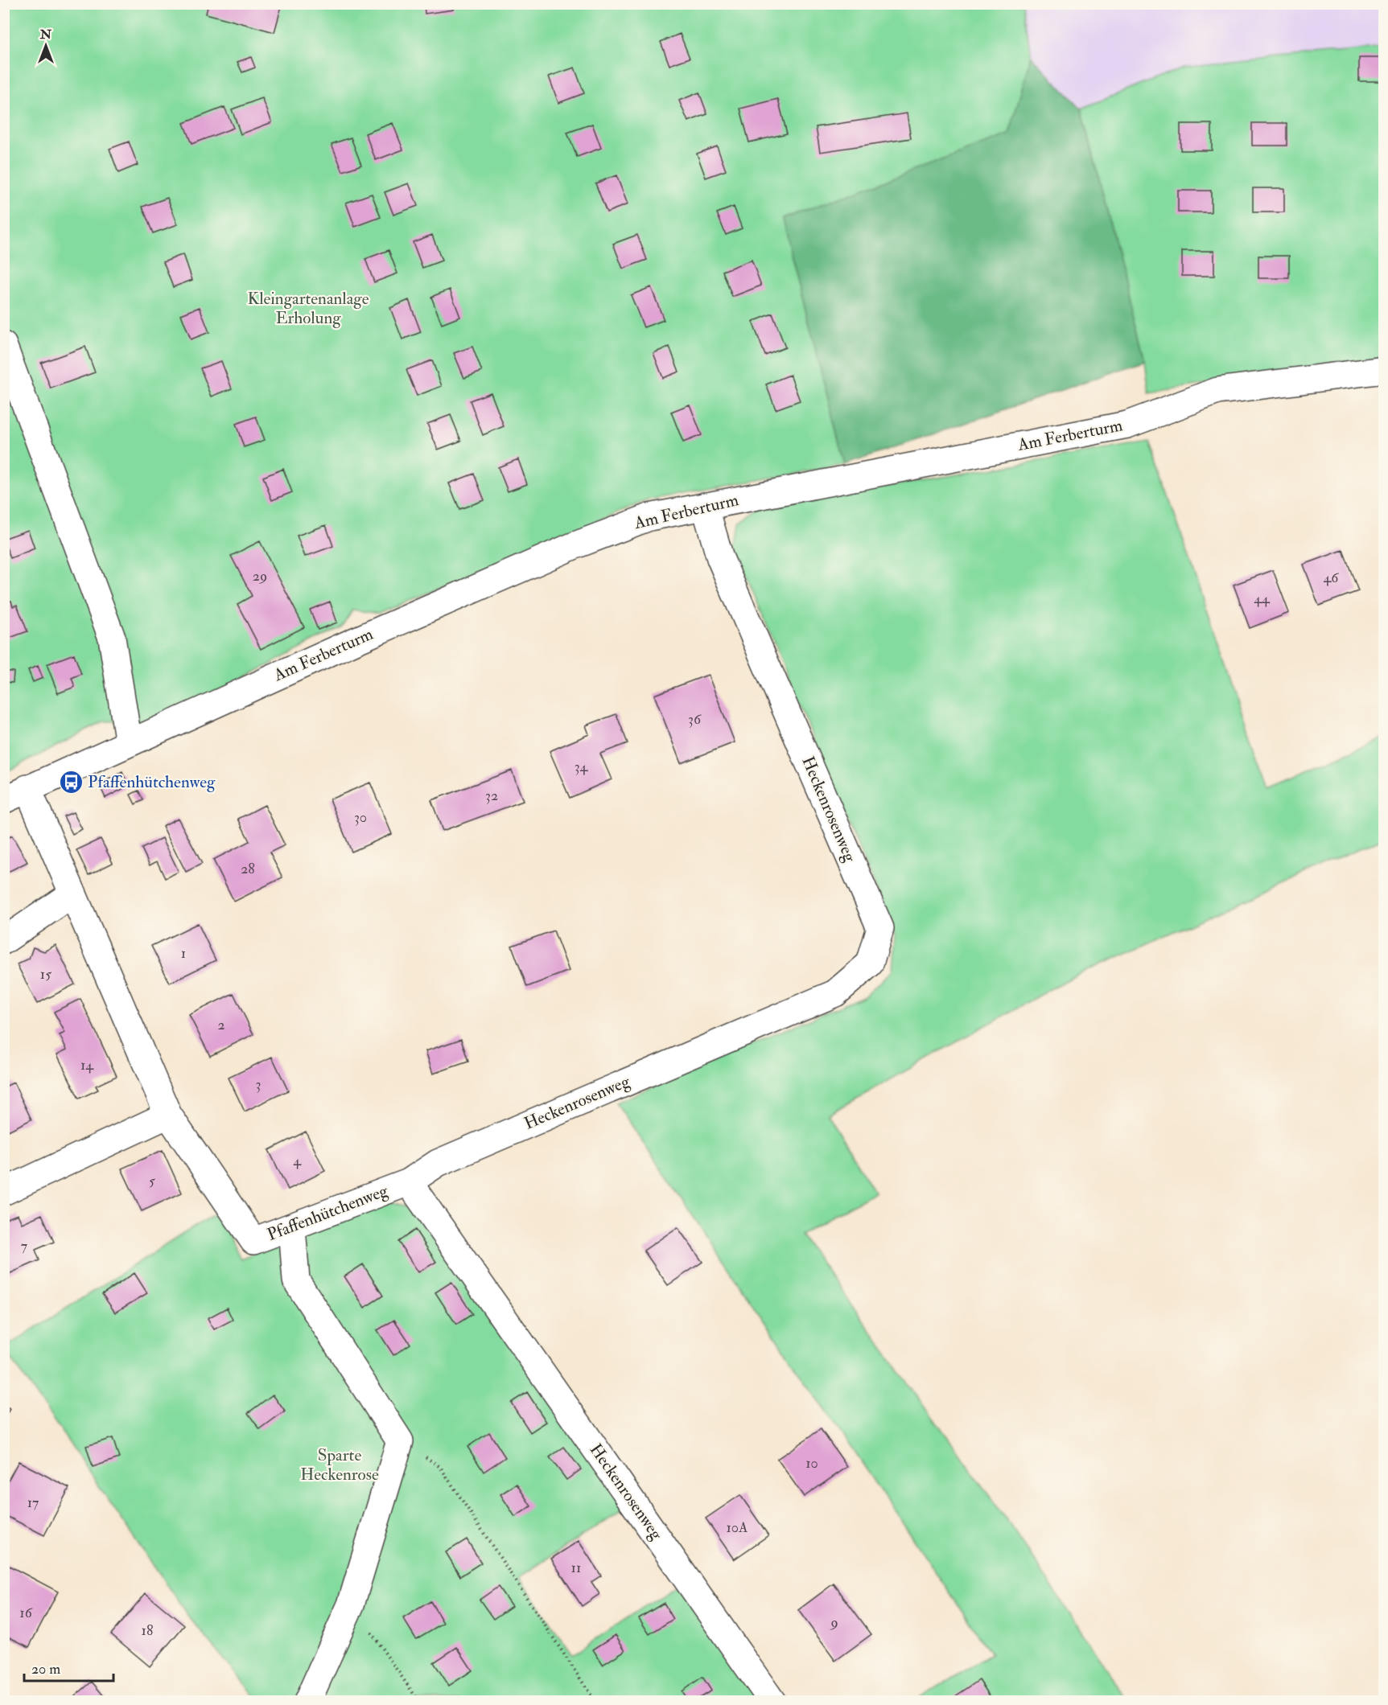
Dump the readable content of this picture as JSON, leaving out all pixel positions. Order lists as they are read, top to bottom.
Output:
{
  "streets": {
    "street": ["Am Ferberturm", "Heckenrosenweg", "Pfaffenhütchenweg"]
  },
  "crossings": [
    ["Am Ferberturm", "Heckenrosenweg"],
    ["Am Ferberturm", "Pfaffenhütchenweg"],
    ["Heckenrosenweg", "Pfaffenhütchenweg"]
  ],
  "parks": ["Kleingartenanlage Erholung", "Sparte Heckenrose"],
  "places": {
    "bus stop": ["Pfaffenhütchenweg"]
  },
  "house_numbers": [
    "29",
    "46",
    "44",
    "36",
    "34",
    "32",
    "30",
    "28",
    "1",
    "15",
    "2",
    "14",
    "3",
    "4",
    "5",
    "7",
    "10",
    "17",
    "10A",
    "11",
    "16",
    "9",
    "18"
  ],
  "scale_bar": "20 m",
  "north": "top"
}
